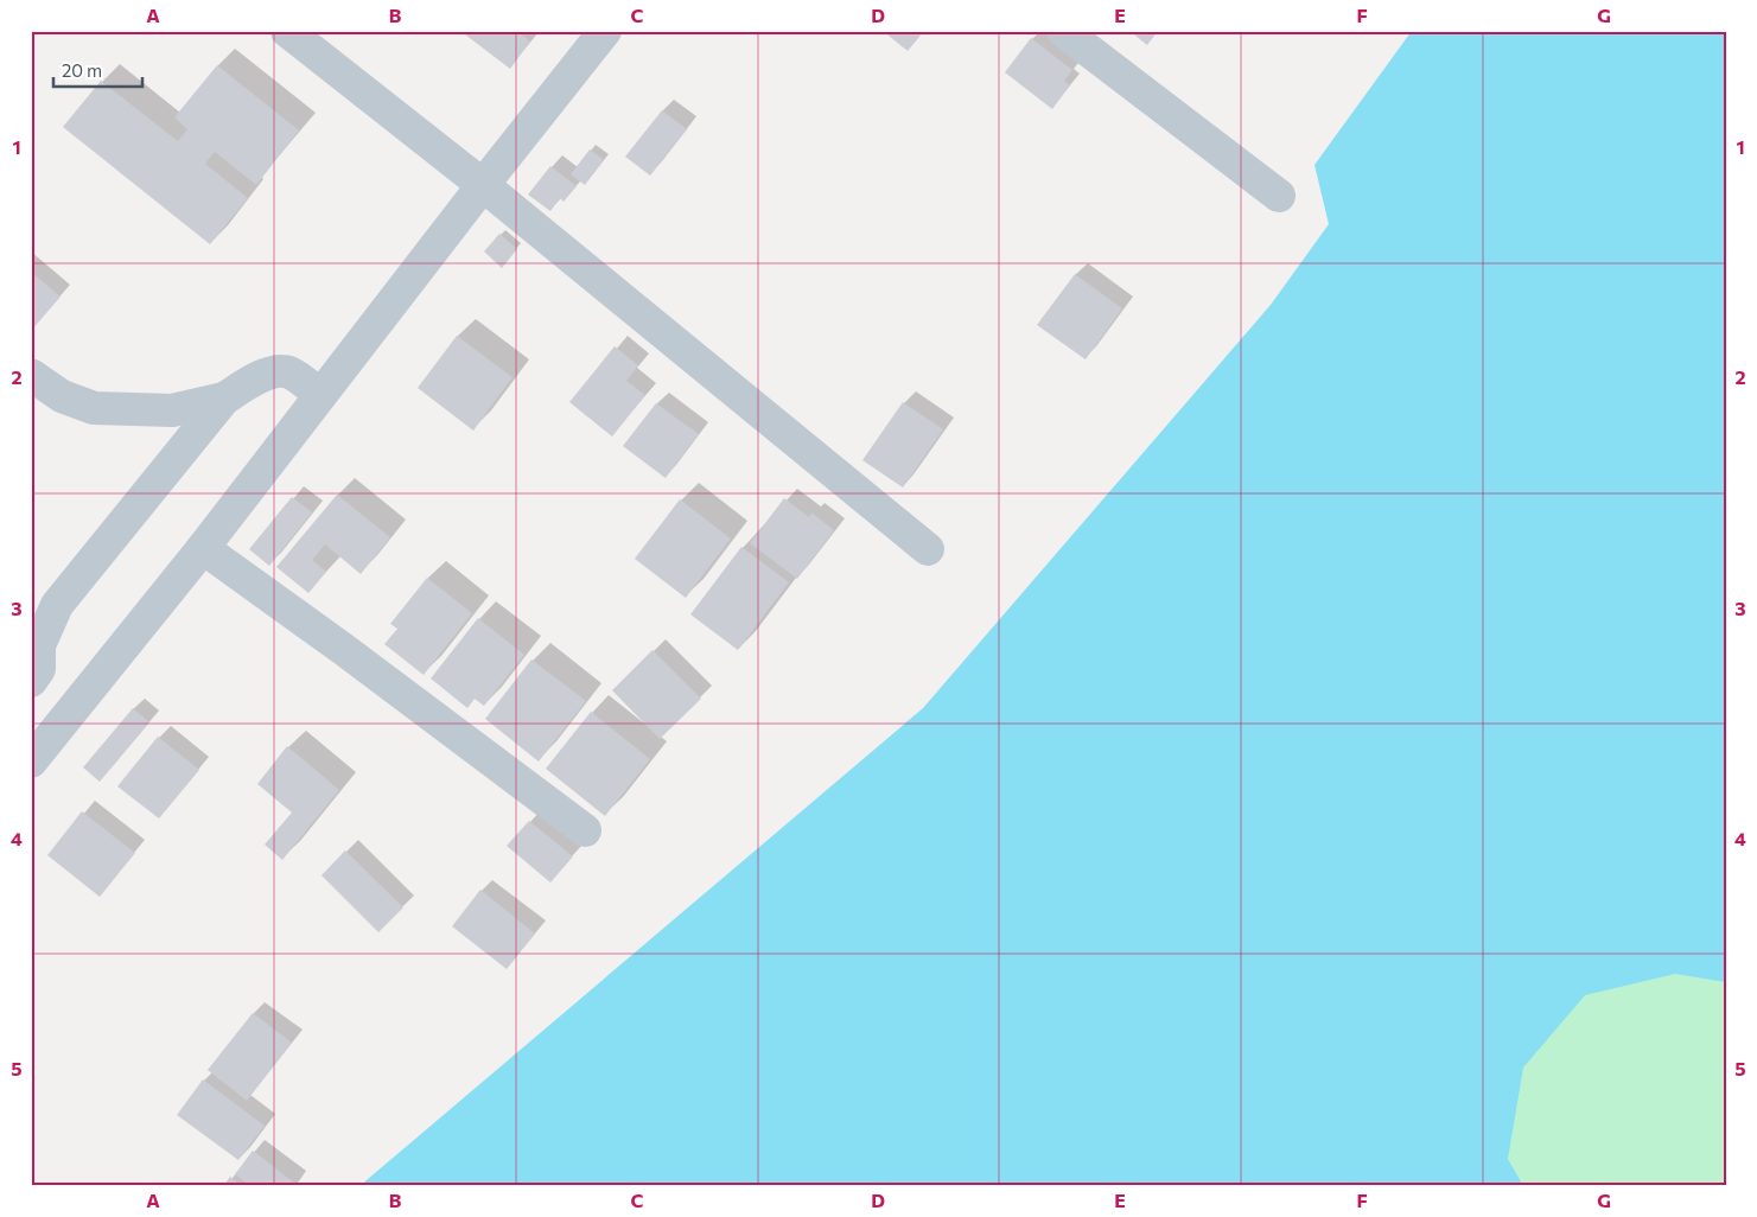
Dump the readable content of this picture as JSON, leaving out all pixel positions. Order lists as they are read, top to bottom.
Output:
{
  "scale_bar": "20 m",
  "grid": {
    "columns": [
      "A",
      "B",
      "C",
      "D",
      "E",
      "F",
      "G"
    ],
    "rows": [
      "1",
      "2",
      "3",
      "4",
      "5"
    ]
  }
}
